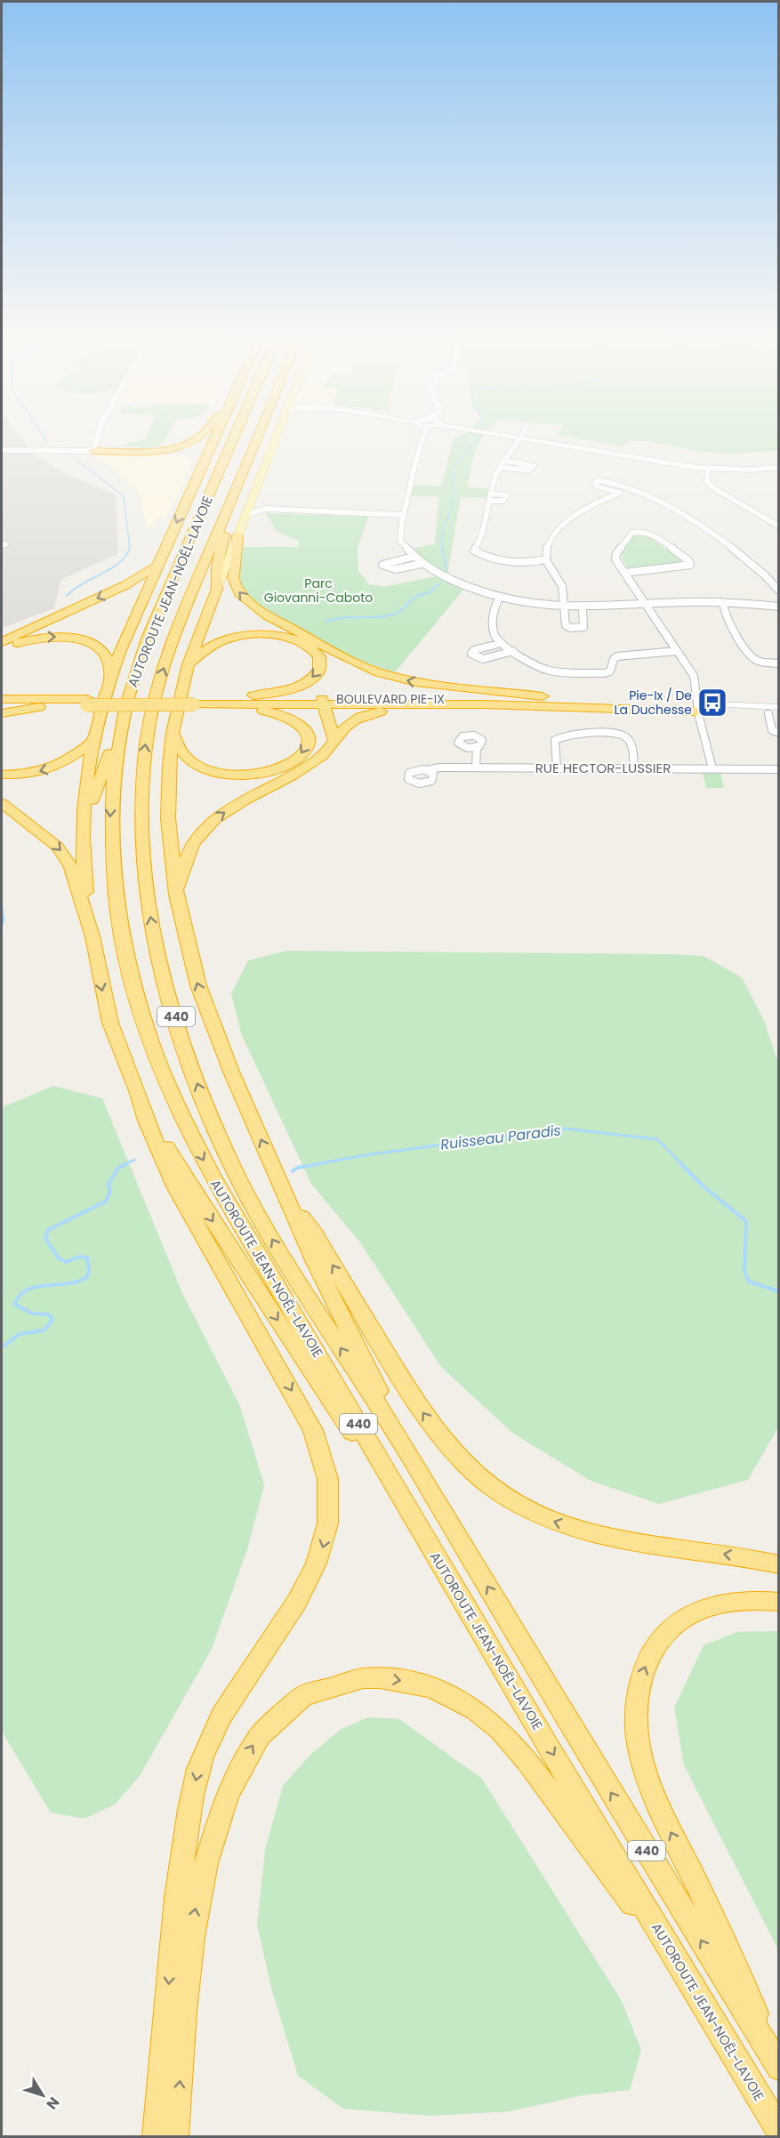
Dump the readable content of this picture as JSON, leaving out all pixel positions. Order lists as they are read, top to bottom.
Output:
{
  "streets": {
    "highway": ["AUTOROUTE JEAN-NOËL-LAVOIE", "BOULEVARD PIE-IX", "440"],
    "street": ["RUE HECTOR-LUSSIER"]
  },
  "water": ["Ruisseau Paradis"],
  "parks": ["Parc Giovanni-Caboto"],
  "places": {
    "bus stop": ["Pie-Ix / De La Duchesse"]
  },
  "north": "bottom right"
}
